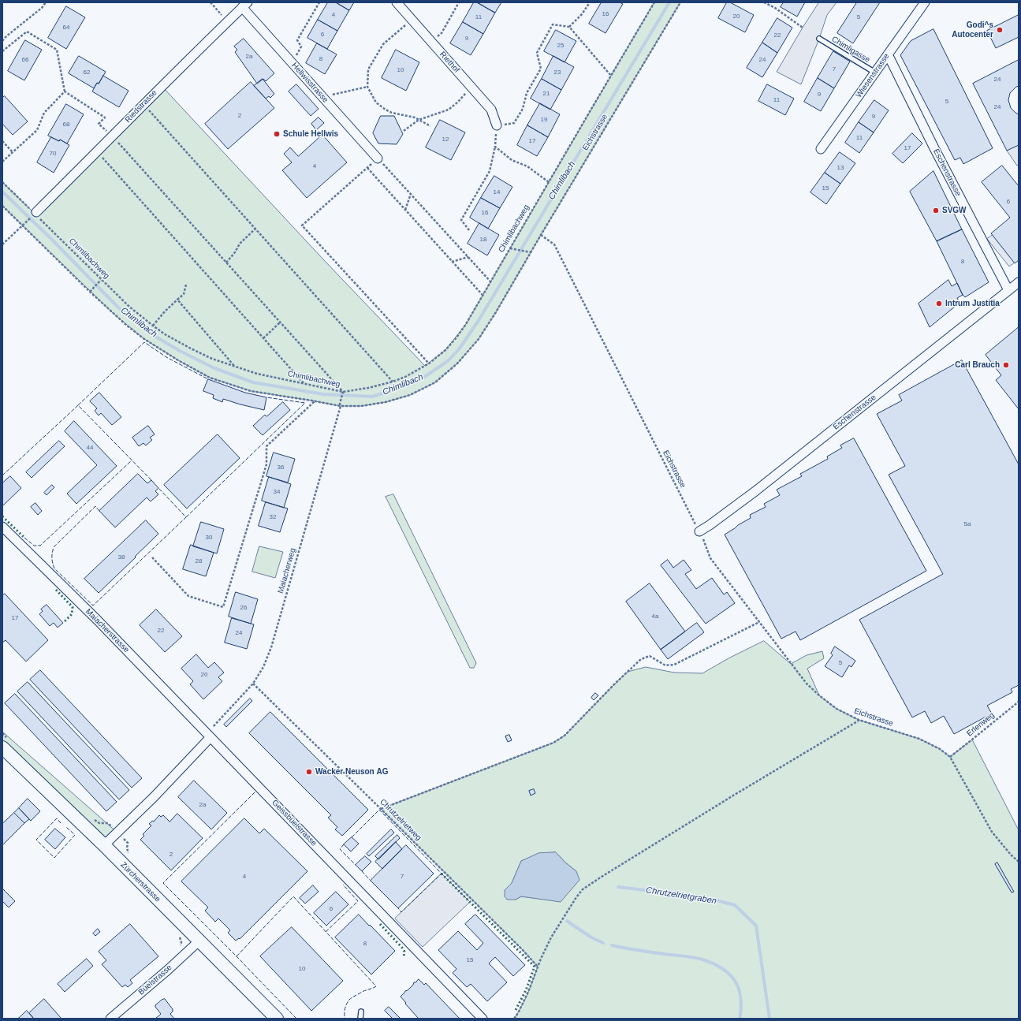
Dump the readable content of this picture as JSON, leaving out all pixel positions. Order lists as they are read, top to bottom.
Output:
{
  "streets": {
    "main road": ["Zürcherstrasse"],
    "street": [
      "Riethof",
      "Wiesenstrasse",
      "Hellwisstrasse",
      "Riedstrasse",
      "Eschenstrasse",
      "Maiacherstrasse",
      "Geissbüelstrasse",
      "Büelstrasse"
    ],
    "lane": ["Chimligasse"],
    "path": [
      "Eichstrasse",
      "Chimlibachweg",
      "Maiacherweg",
      "Erlenweg",
      "Chrutzelrietweg"
    ]
  },
  "crossings": [
    ["Chimligasse", "Wiesenstrasse"],
    ["Wiesenstrasse", "Eschenstrasse"],
    ["Hellwisstrasse", "Riedstrasse"],
    ["Riedstrasse", "Chimlibachweg"],
    ["Eichstrasse", "Eschenstrasse"],
    ["Eichstrasse", "Erlenweg"],
    ["Chimlibachweg", "Maiacherweg"],
    ["Maiacherweg", "Maiacherstrasse"],
    ["Maiacherweg", "Chrutzelrietweg"],
    ["Maiacherweg", "Geissbüelstrasse"],
    ["Maiacherstrasse", "Geissbüelstrasse"],
    ["Zürcherstrasse", "Büelstrasse"]
  ],
  "water": ["Chimlibach", "Chrutzelrietgraben"],
  "places": [
    "Godi^s Autocenter",
    "Schule Hellwis",
    "SVGW",
    "Intrum Justitia",
    "Carl Brauch",
    "Wacker Neuson AG"
  ],
  "house_numbers": [
    "16",
    "4",
    "20",
    "11",
    "5",
    "64",
    "6",
    "22",
    "9",
    "25",
    "2a",
    "8",
    "66",
    "24",
    "7",
    "10",
    "62",
    "23",
    "24",
    "21",
    "9",
    "11",
    "5",
    "24",
    "2",
    "9",
    "19",
    "68",
    "11",
    "12",
    "17",
    "17",
    "70",
    "4",
    "13",
    "15",
    "14",
    "6",
    "16",
    "18",
    "8",
    "44",
    "36",
    "34",
    "32",
    "5a",
    "30",
    "38",
    "28",
    "26",
    "4a",
    "17",
    "22",
    "24",
    "5",
    "20",
    "2a",
    "2",
    "4",
    "7",
    "6",
    "8",
    "15",
    "10"
  ]
}
